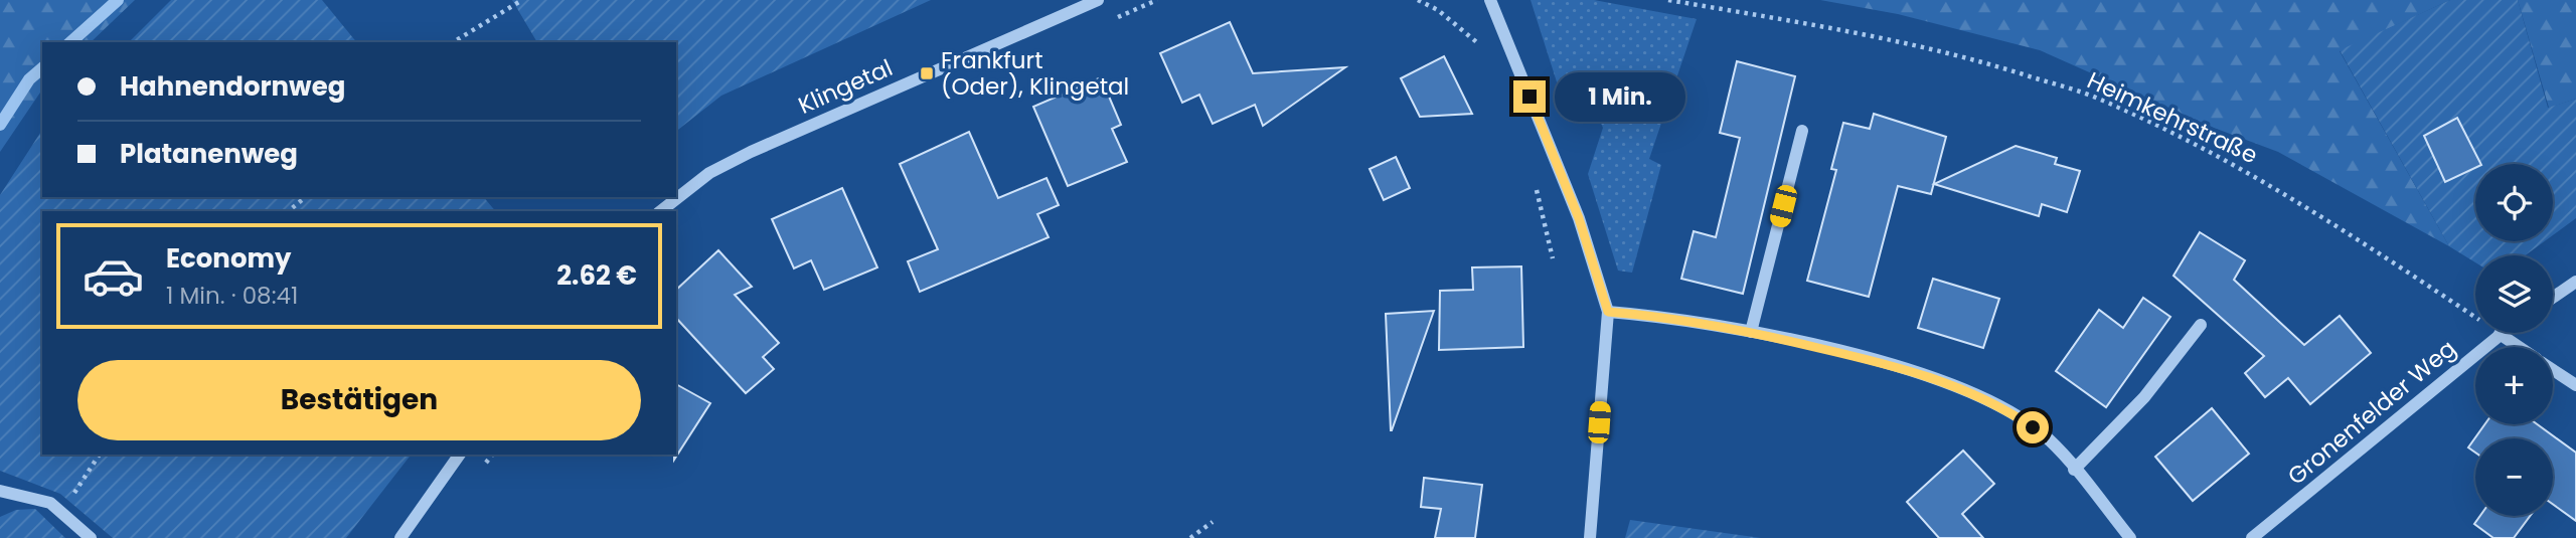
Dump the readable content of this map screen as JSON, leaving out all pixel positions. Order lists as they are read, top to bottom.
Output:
{
  "streets": {
    "street": ["Klingetal", "Gronenfelder Weg"],
    "path": ["Heimkehrstraße"]
  },
  "crossings": [
    ["Heimkehrstraße", "Gronenfelder Weg"]
  ],
  "places": {
    "transit": ["Frankfurt (Oder), Klingetal"]
  },
  "page": {
    "banner": ["Hahnendornweg", "Platanenweg"],
    "bubble": "1 Min.",
    "map_buttons": ["+", "−"],
    "list": [
      {
        "name": "Economy",
        "note": "1 Min. · 08:41",
        "value": "2.62 €"
      }
    ],
    "buttons": "Bestätigen"
  }
}
